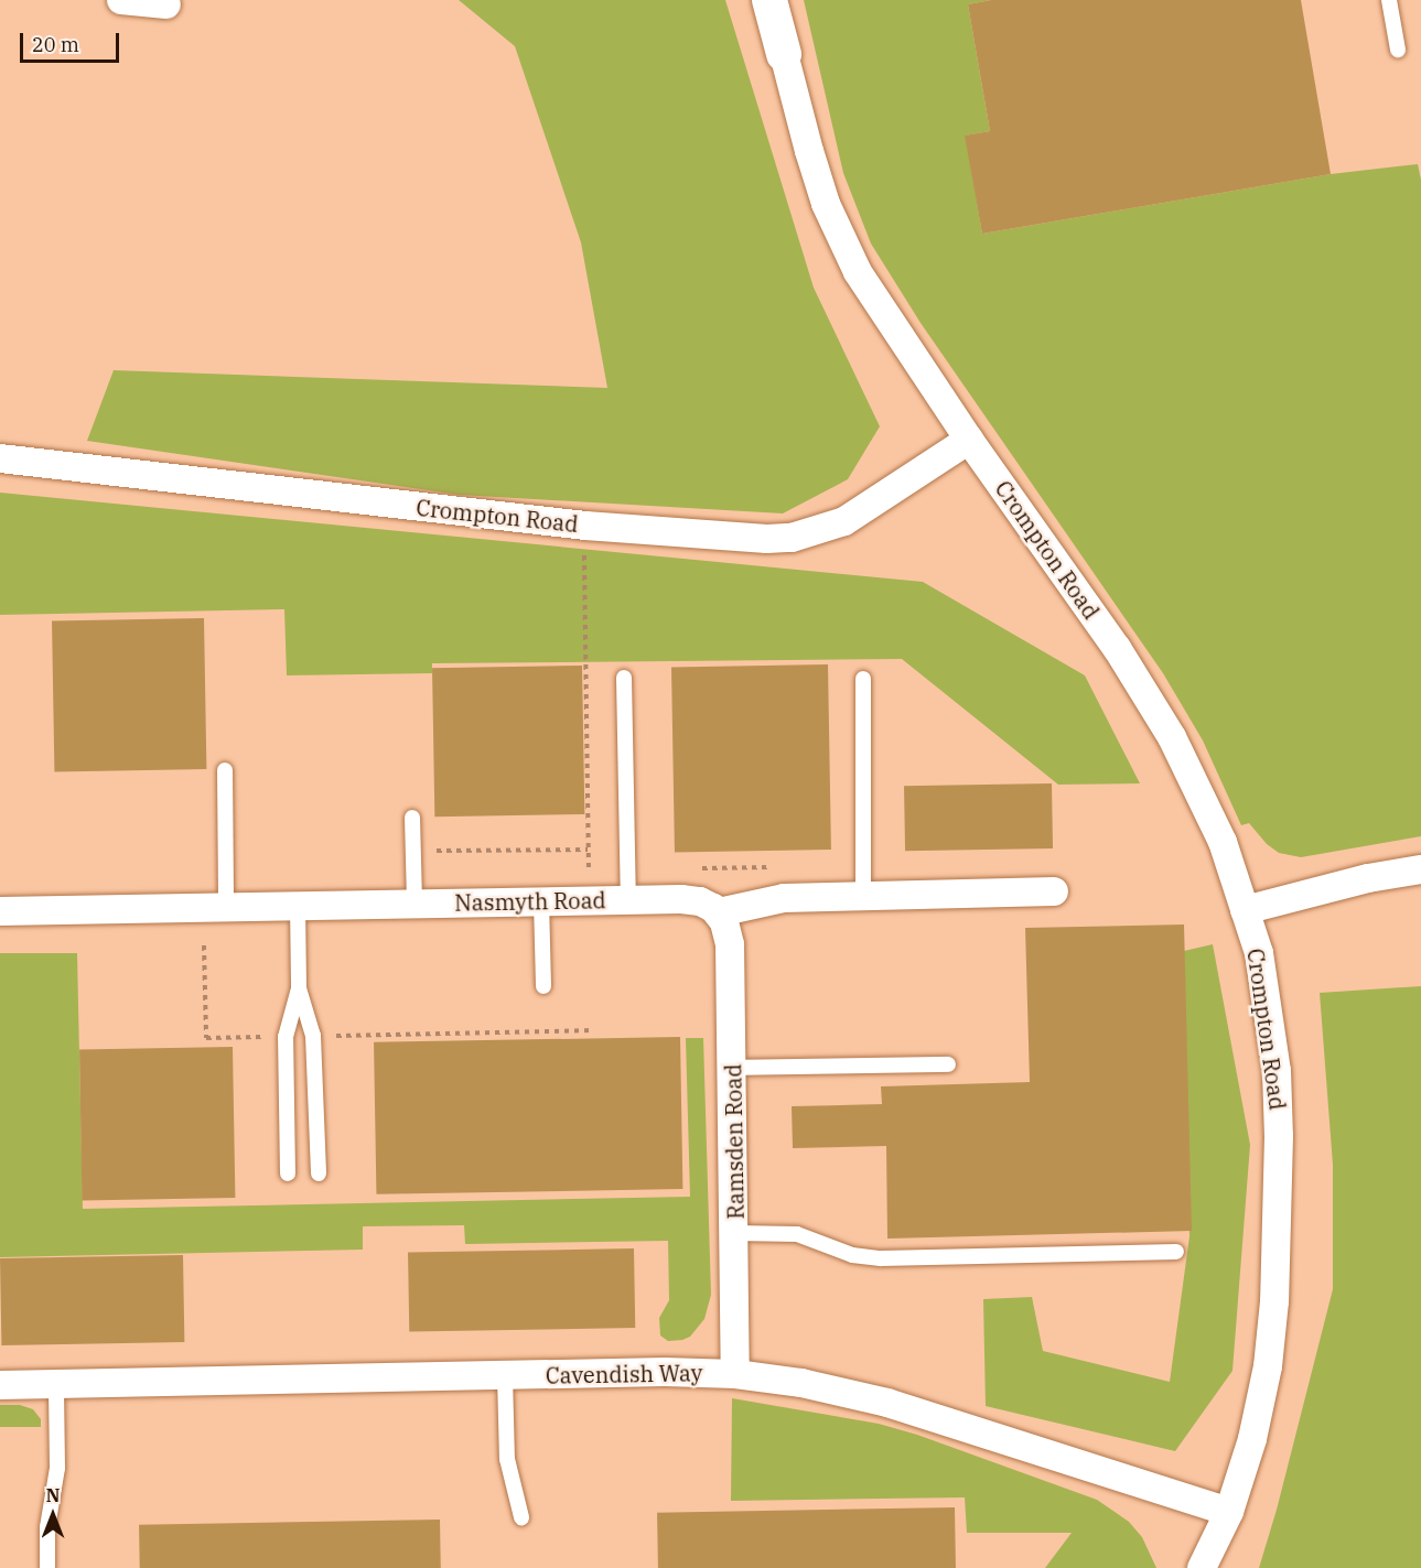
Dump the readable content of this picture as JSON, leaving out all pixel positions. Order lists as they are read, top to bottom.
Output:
{
  "streets": {
    "street": [
      "Crompton Road",
      "Nasmyth Road",
      "Ramsden Road",
      "Cavendish Way"
    ]
  },
  "crossings": [
    ["Crompton Road", "Cavendish Way"],
    ["Nasmyth Road", "Ramsden Road"],
    ["Ramsden Road", "Cavendish Way"]
  ],
  "scale_bar": "20 m",
  "north": "top"
}
